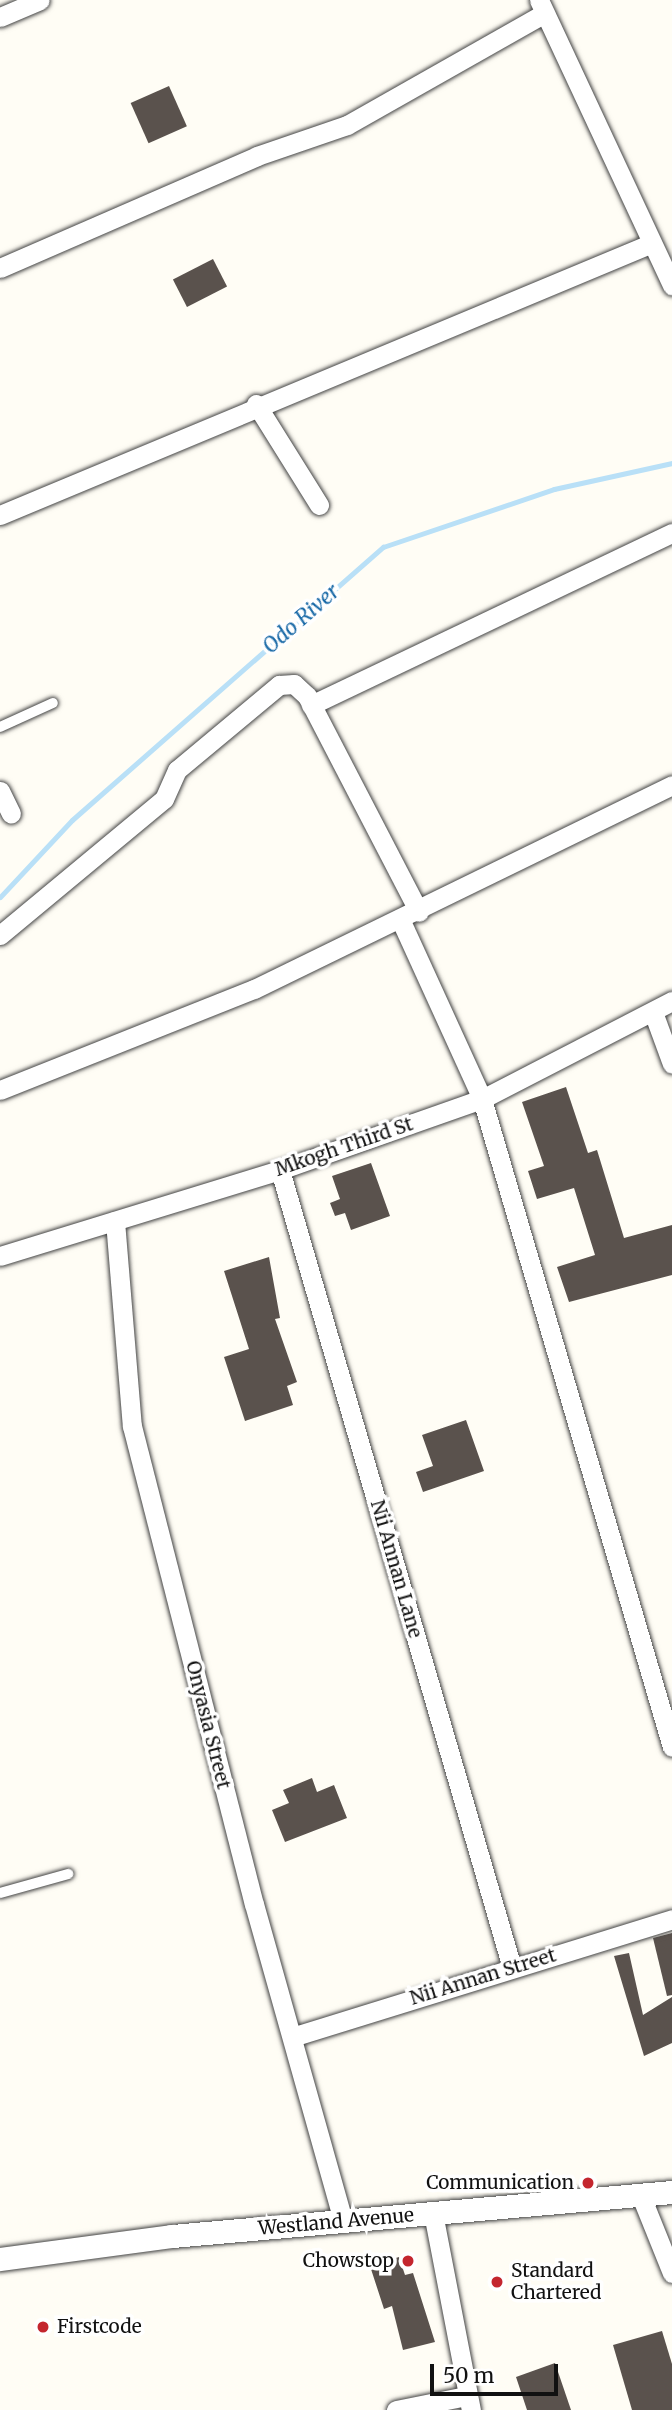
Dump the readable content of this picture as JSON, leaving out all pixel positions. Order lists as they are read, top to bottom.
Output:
{
  "streets": {
    "street": [
      "Mkogh Third St",
      "Nii Annan Lane",
      "Onyasia Street",
      "Nii Annan Street",
      "Westland Avenue"
    ]
  },
  "crossings": [
    ["Mkogh Third St", "Nii Annan Lane"],
    ["Mkogh Third St", "Onyasia Street"],
    ["Nii Annan Lane", "Nii Annan Street"],
    ["Onyasia Street", "Nii Annan Street"],
    ["Onyasia Street", "Westland Avenue"]
  ],
  "water": ["Odo River"],
  "places": [
    "Communication",
    "Chowstop",
    "Standard Chartered",
    "Firstcode"
  ],
  "scale_bar": "50 m"
}
